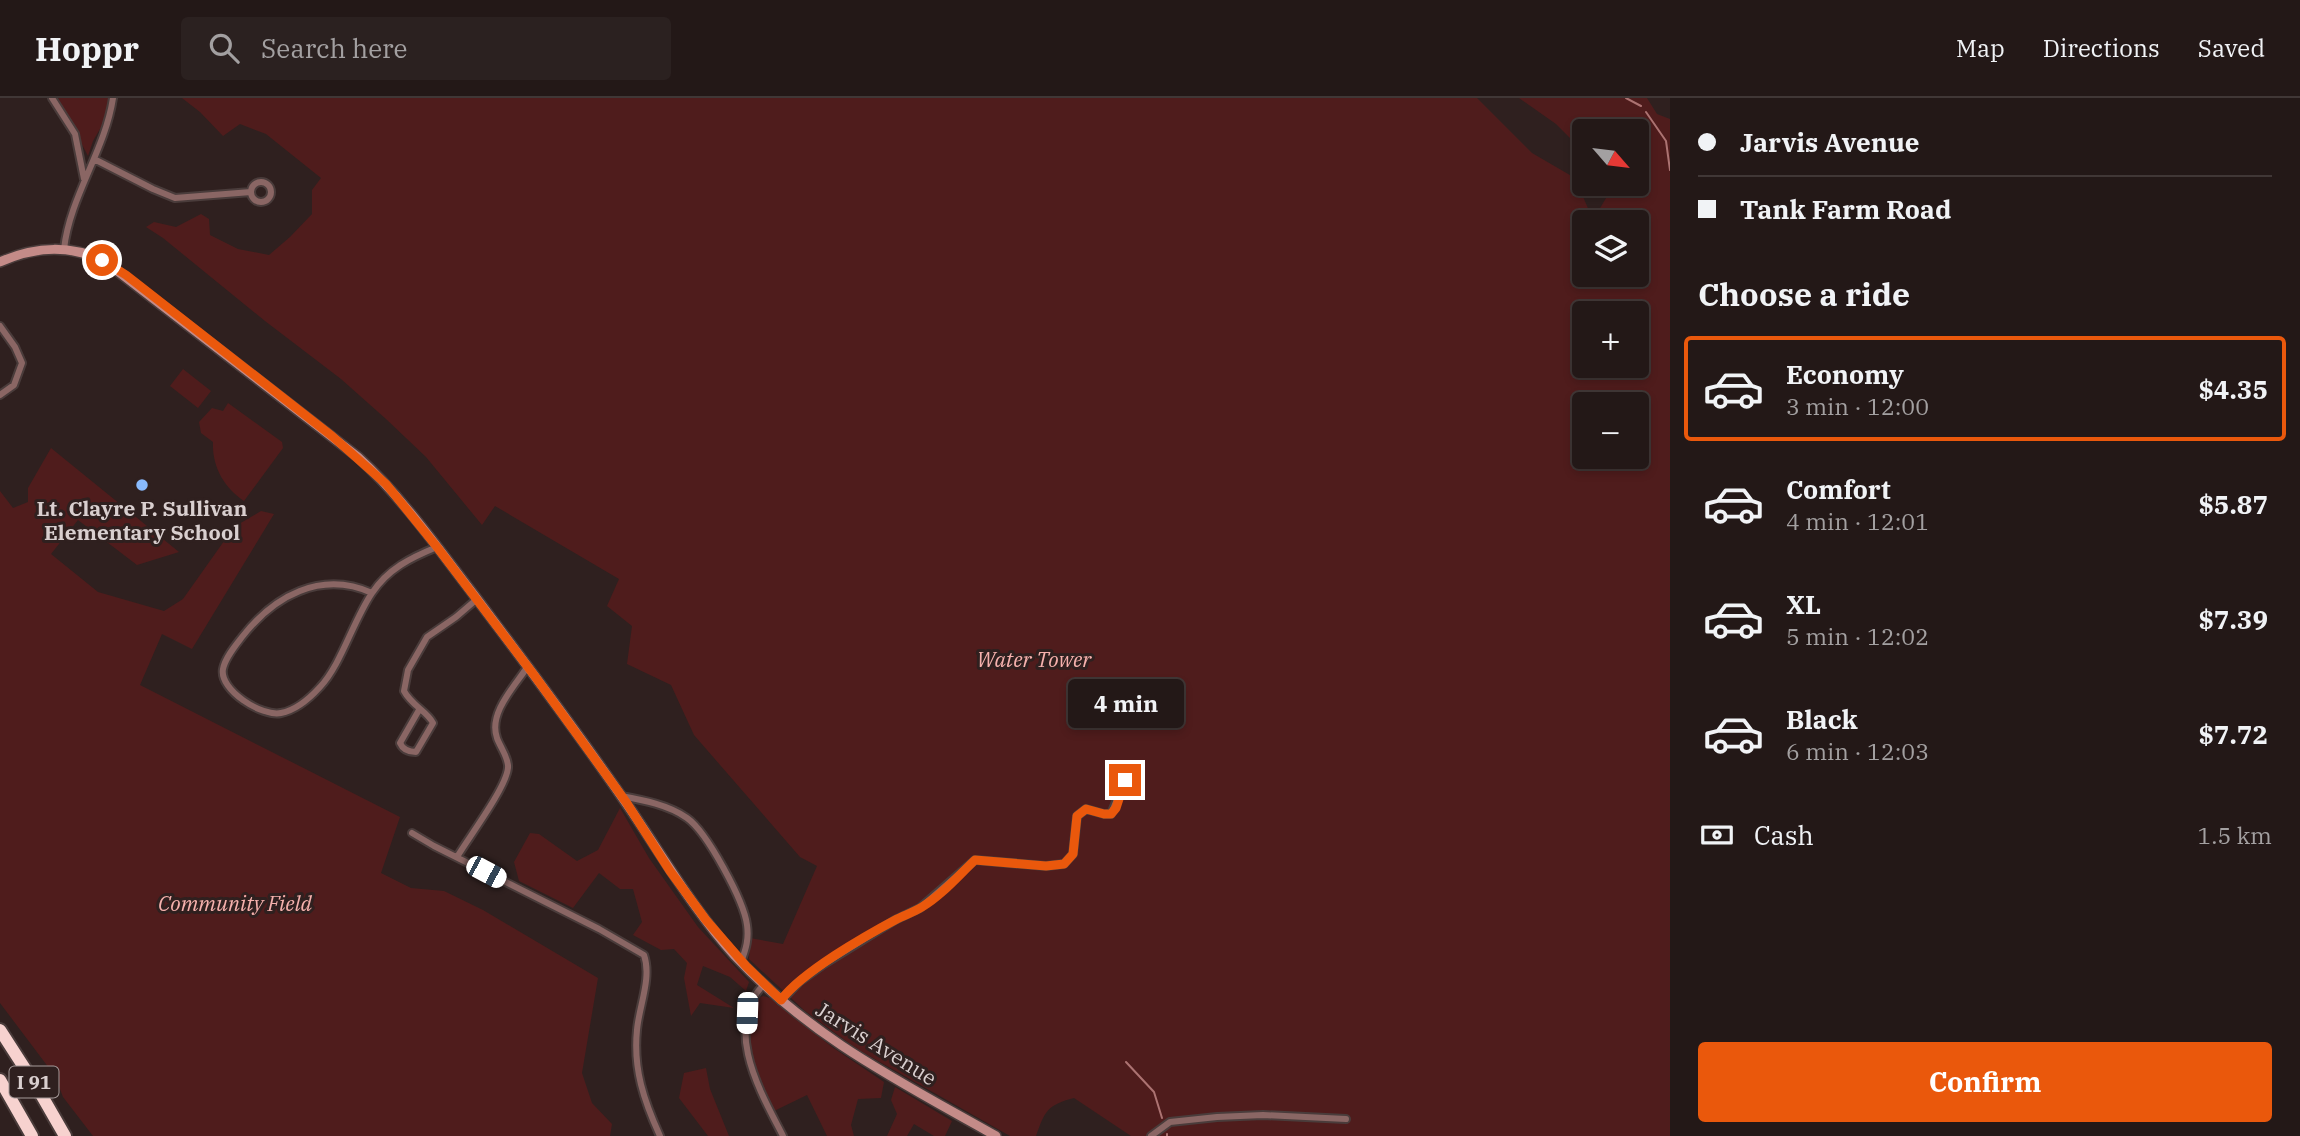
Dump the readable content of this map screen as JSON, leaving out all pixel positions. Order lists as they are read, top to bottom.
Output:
{
  "streets": {
    "highway": ["I 91"],
    "street": ["Jarvis Avenue"]
  },
  "parks": ["Water Tower", "Community Field"],
  "places": ["Lt. Clayre P. Sullivan Elementary School"],
  "north": "bottom right",
  "page": {
    "header": "Hoppr",
    "search": "Search here",
    "nav": ["Map", "Directions", "Saved"],
    "banner": ["Jarvis Avenue", "Tank Farm Road"],
    "map_buttons": ["+", "−"],
    "heading": "Choose a ride",
    "list": [
      {
        "name": "Economy",
        "note": "3 min · 12:00",
        "value": "$4.35"
      },
      {
        "name": "Comfort",
        "note": "4 min · 12:01",
        "value": "$5.87"
      },
      {
        "name": "XL",
        "note": "5 min · 12:02",
        "value": "$7.39"
      },
      {
        "name": "Black",
        "note": "6 min · 12:03",
        "value": "$7.72"
      }
    ],
    "bubble": "4 min",
    "pay": ["Cash", "1.5 km"],
    "buttons": "Confirm"
  }
}
